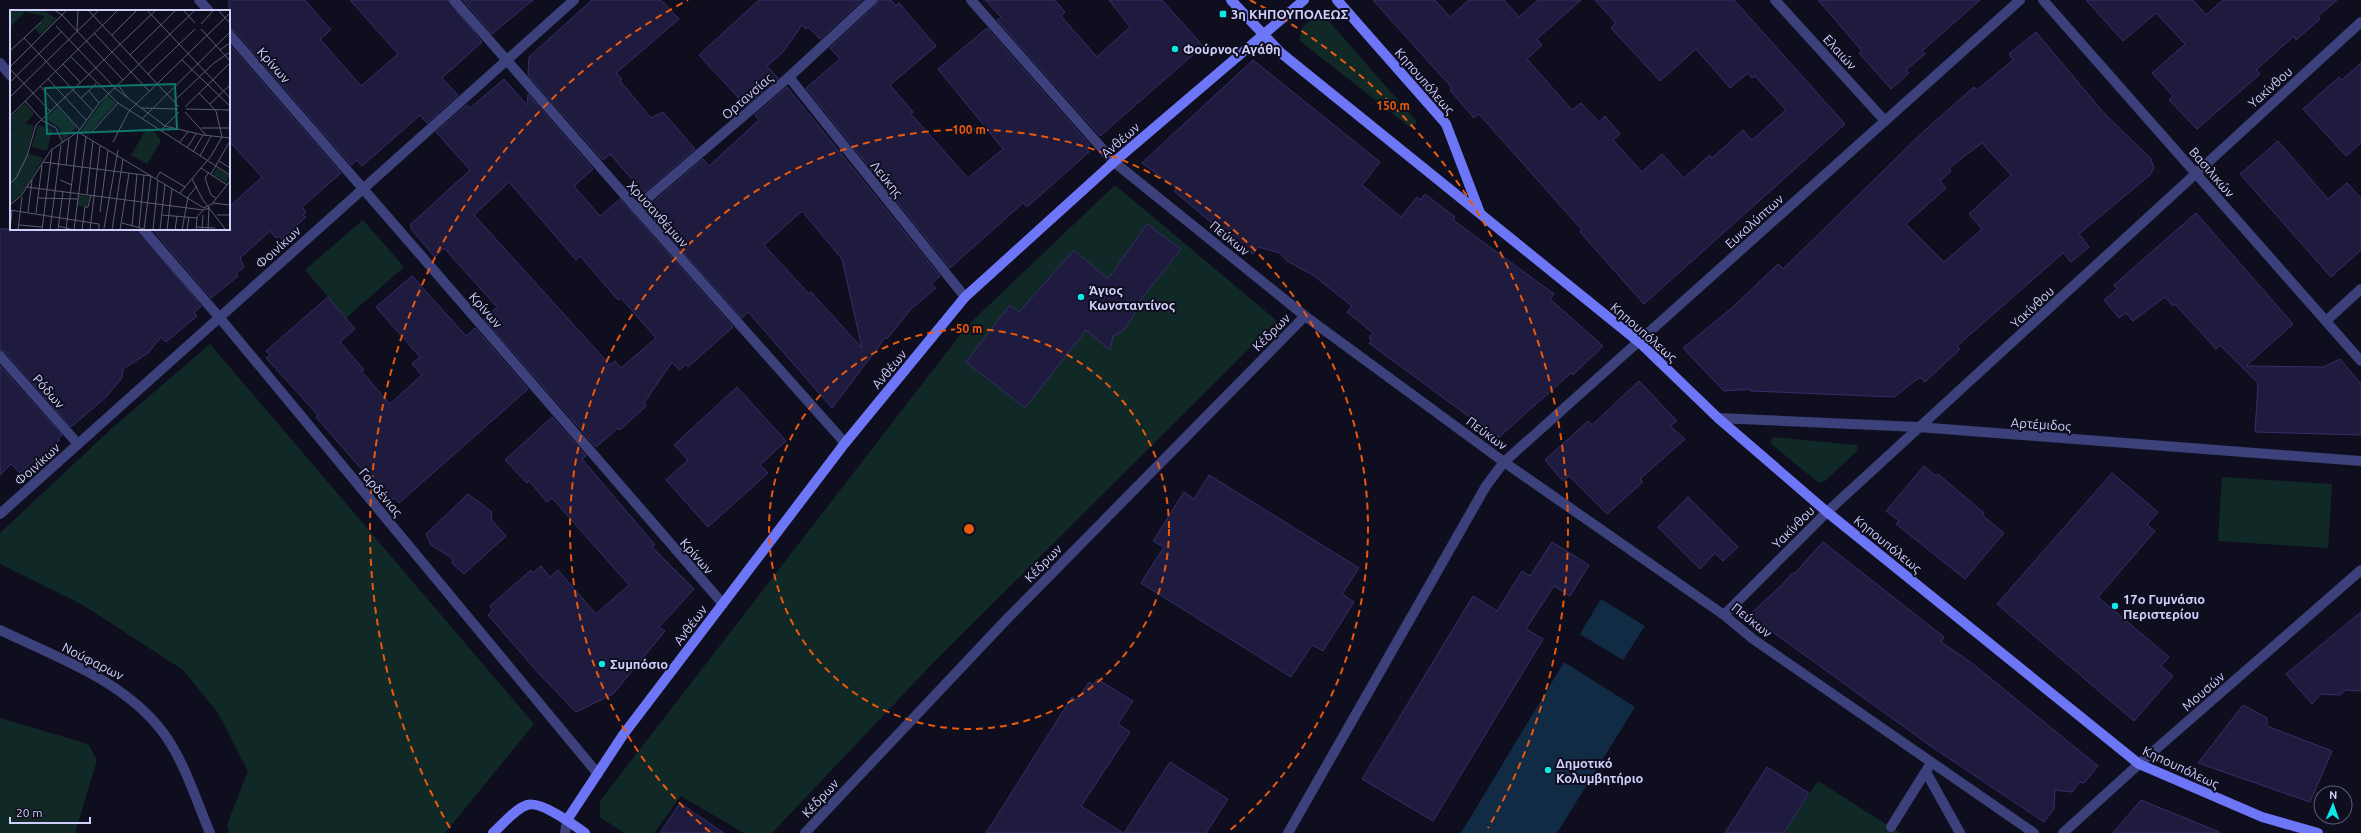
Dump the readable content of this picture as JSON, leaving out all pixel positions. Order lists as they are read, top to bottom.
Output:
{
  "streets": {
    "street": [
      "Ελαιών",
      "Κρίνων",
      "Κηπουπόλεως",
      "Υακίνθου",
      "Ορτανσίας",
      "Ανθέων",
      "Βασιλικών",
      "Λεύκης",
      "Χρυσανθέμων",
      "Ευκαλύπτων",
      "Πεύκων",
      "Φοινίκων",
      "Κέδρων",
      "Ρόδων",
      "Αρτέμιδος",
      "Γαρδένιας",
      "Νούφαρων",
      "Μουσών"
    ]
  },
  "crossings": [
    ["Ελαιών", "Ευκαλύπτων"],
    ["Κρίνων", "Ανθέων"],
    ["Κρίνων", "Φοινίκων"],
    ["Κηπουπόλεως", "Υακίνθου"],
    ["Κηπουπόλεως", "Ανθέων"],
    ["Κηπουπόλεως", "Ευκαλύπτων"],
    ["Κηπουπόλεως", "Αρτέμιδος"],
    ["Κηπουπόλεως", "Μουσών"],
    ["Υακίνθου", "Βασιλικών"],
    ["Υακίνθου", "Πεύκων"],
    ["Υακίνθου", "Αρτέμιδος"],
    ["Ορτανσίας", "Λεύκης"],
    ["Ορτανσίας", "Χρυσανθέμων"],
    ["Ανθέων", "Λεύκης"],
    ["Ανθέων", "Χρυσανθέμων"],
    ["Ανθέων", "Πεύκων"],
    ["Ανθέων", "Γαρδένιας"],
    ["Χρυσανθέμων", "Φοινίκων"],
    ["Ευκαλύπτων", "Πεύκων"],
    ["Πεύκων", "Κέδρων"],
    ["Φοινίκων", "Ρόδων"],
    ["Φοινίκων", "Γαρδένιας"]
  ],
  "places": {
    "transit": ["3η ΚΗΠΟΥΠΟΛΕΩΣ"],
    "other": [
      "Φούρνος Αγάθη",
      "Άγιος Κωνσταντίνος",
      "17ο Γυμνάσιο Περιστερίου",
      "Συμπόσιο",
      "Δημοτικό Κολυμβητήριο"
    ]
  },
  "scale_bar": "20 m",
  "north": "top",
  "rings": ["150 m", "100 m", "50 m"]
}
